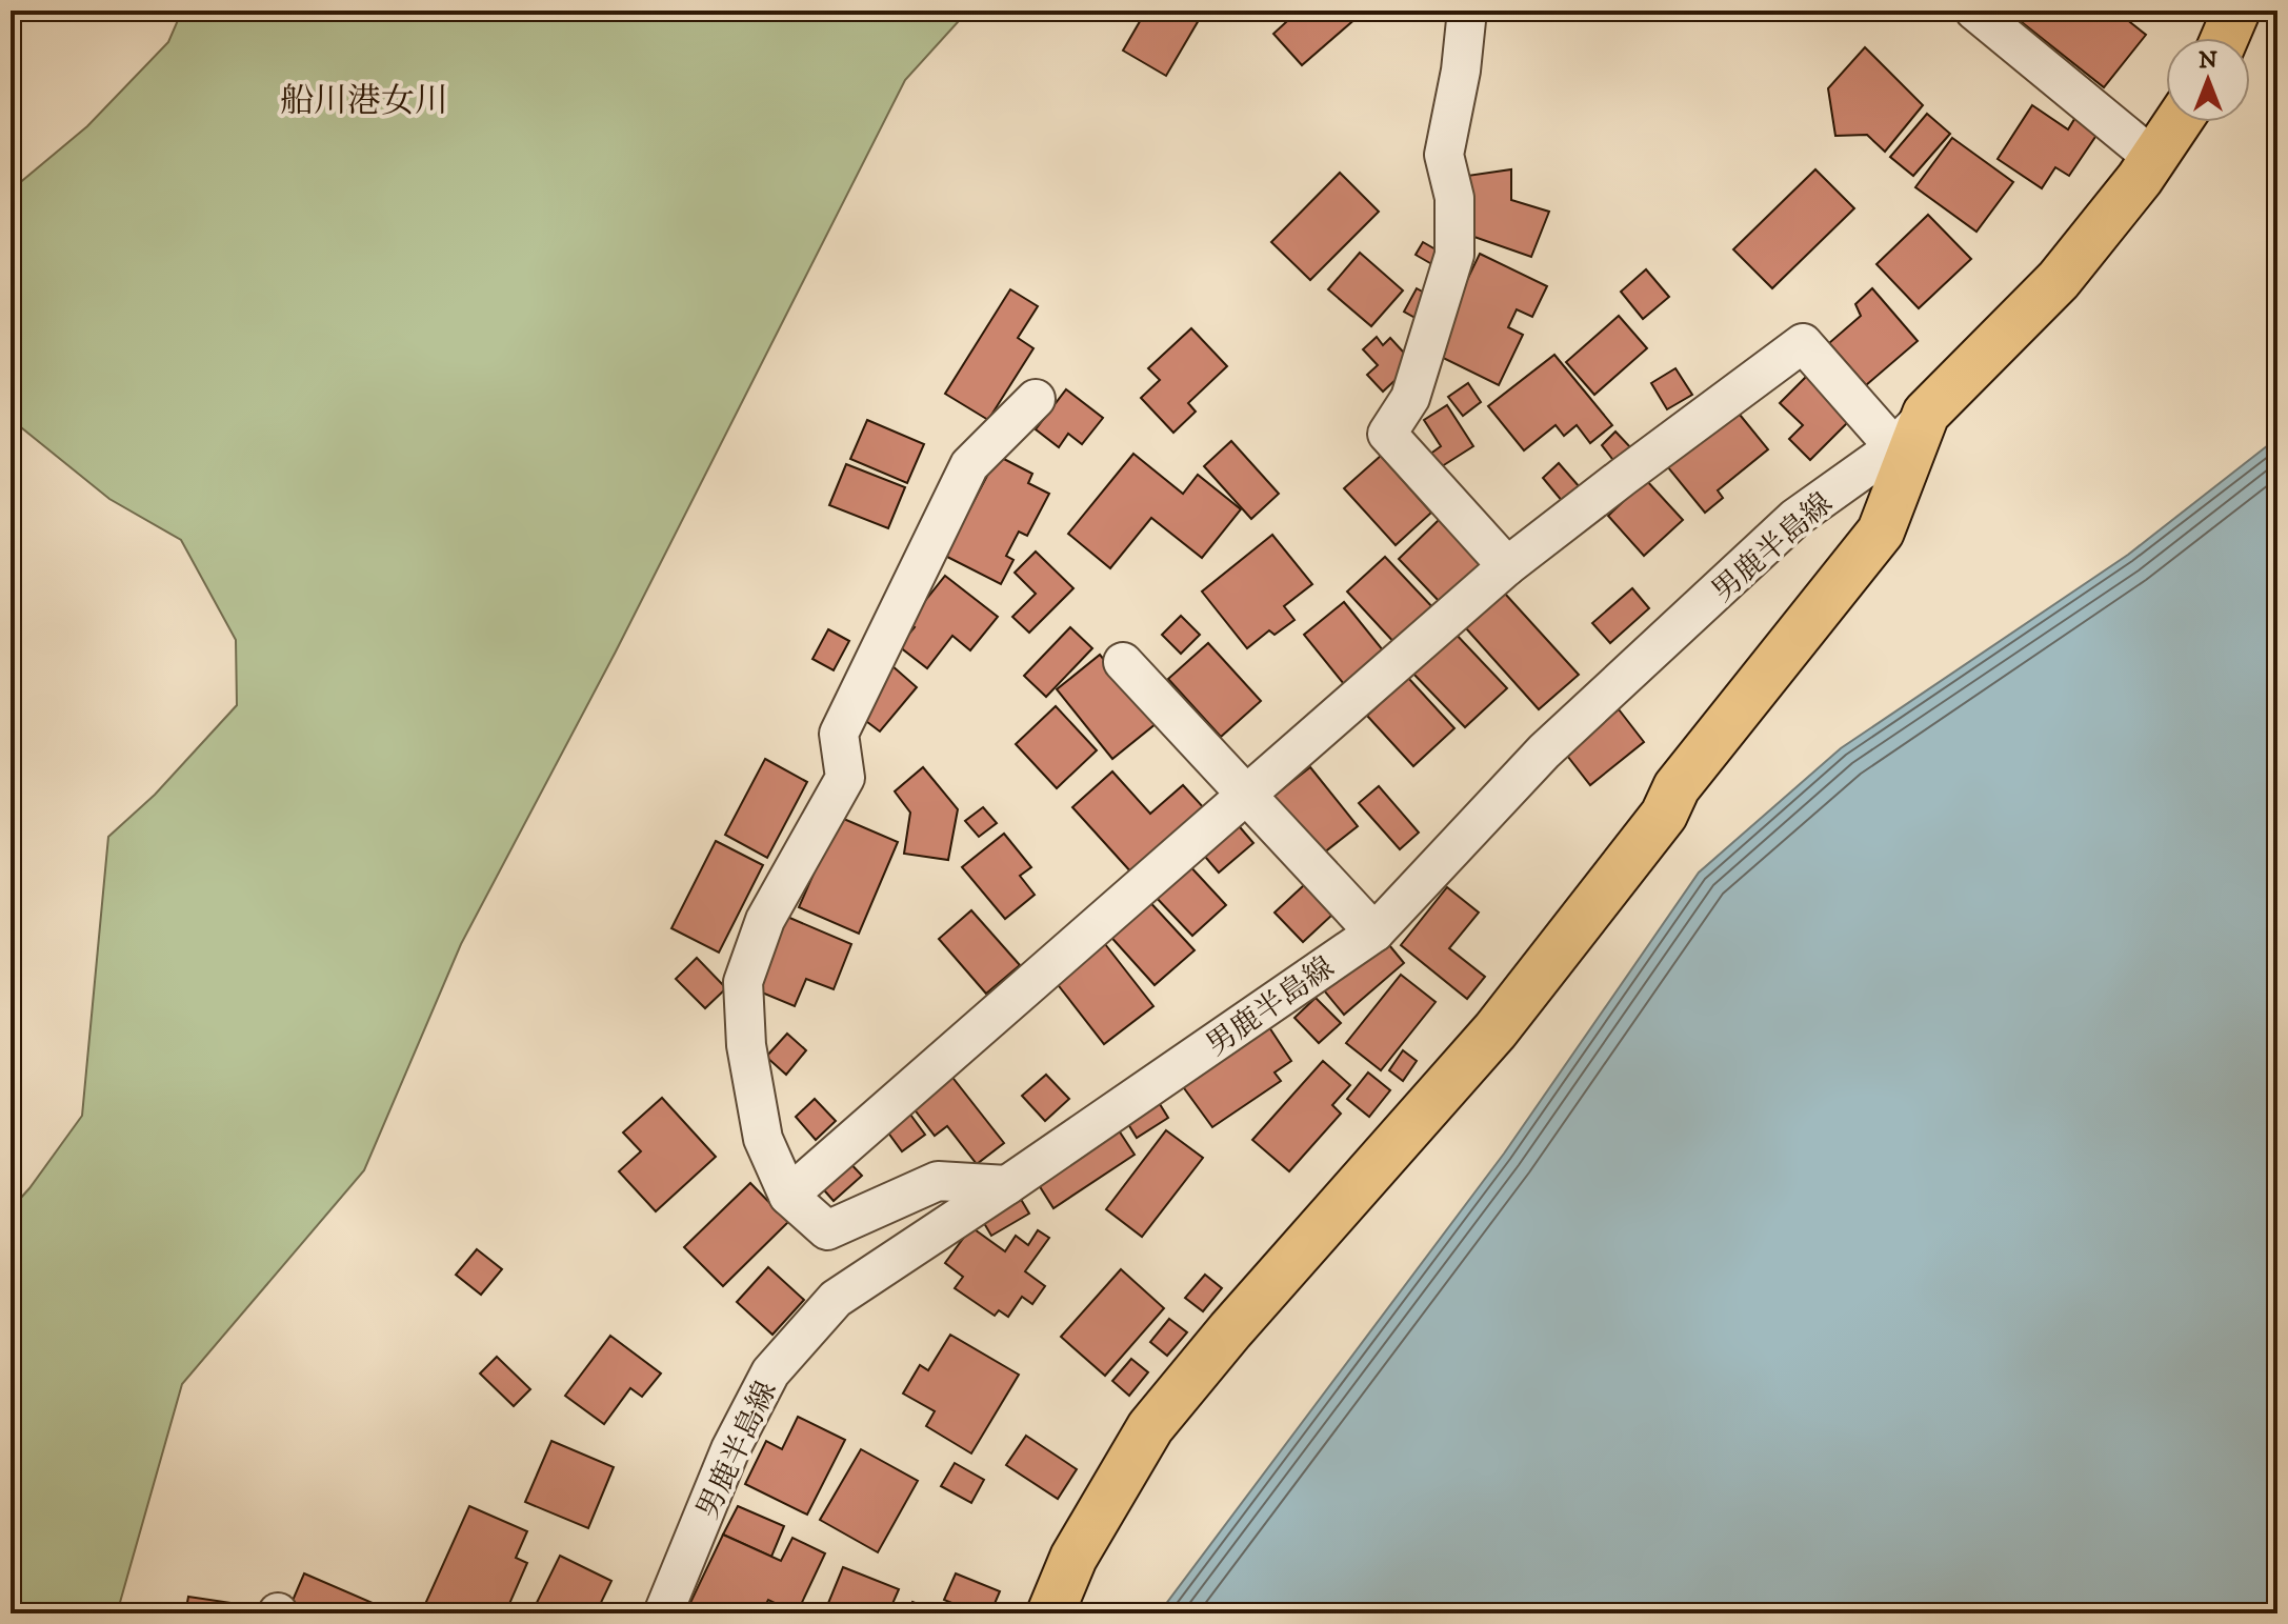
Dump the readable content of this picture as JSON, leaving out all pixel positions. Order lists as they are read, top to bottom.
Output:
{
  "streets": {
    "main road": ["男鹿半島線"]
  },
  "districts": ["船川港女川"],
  "north": "top"
}
